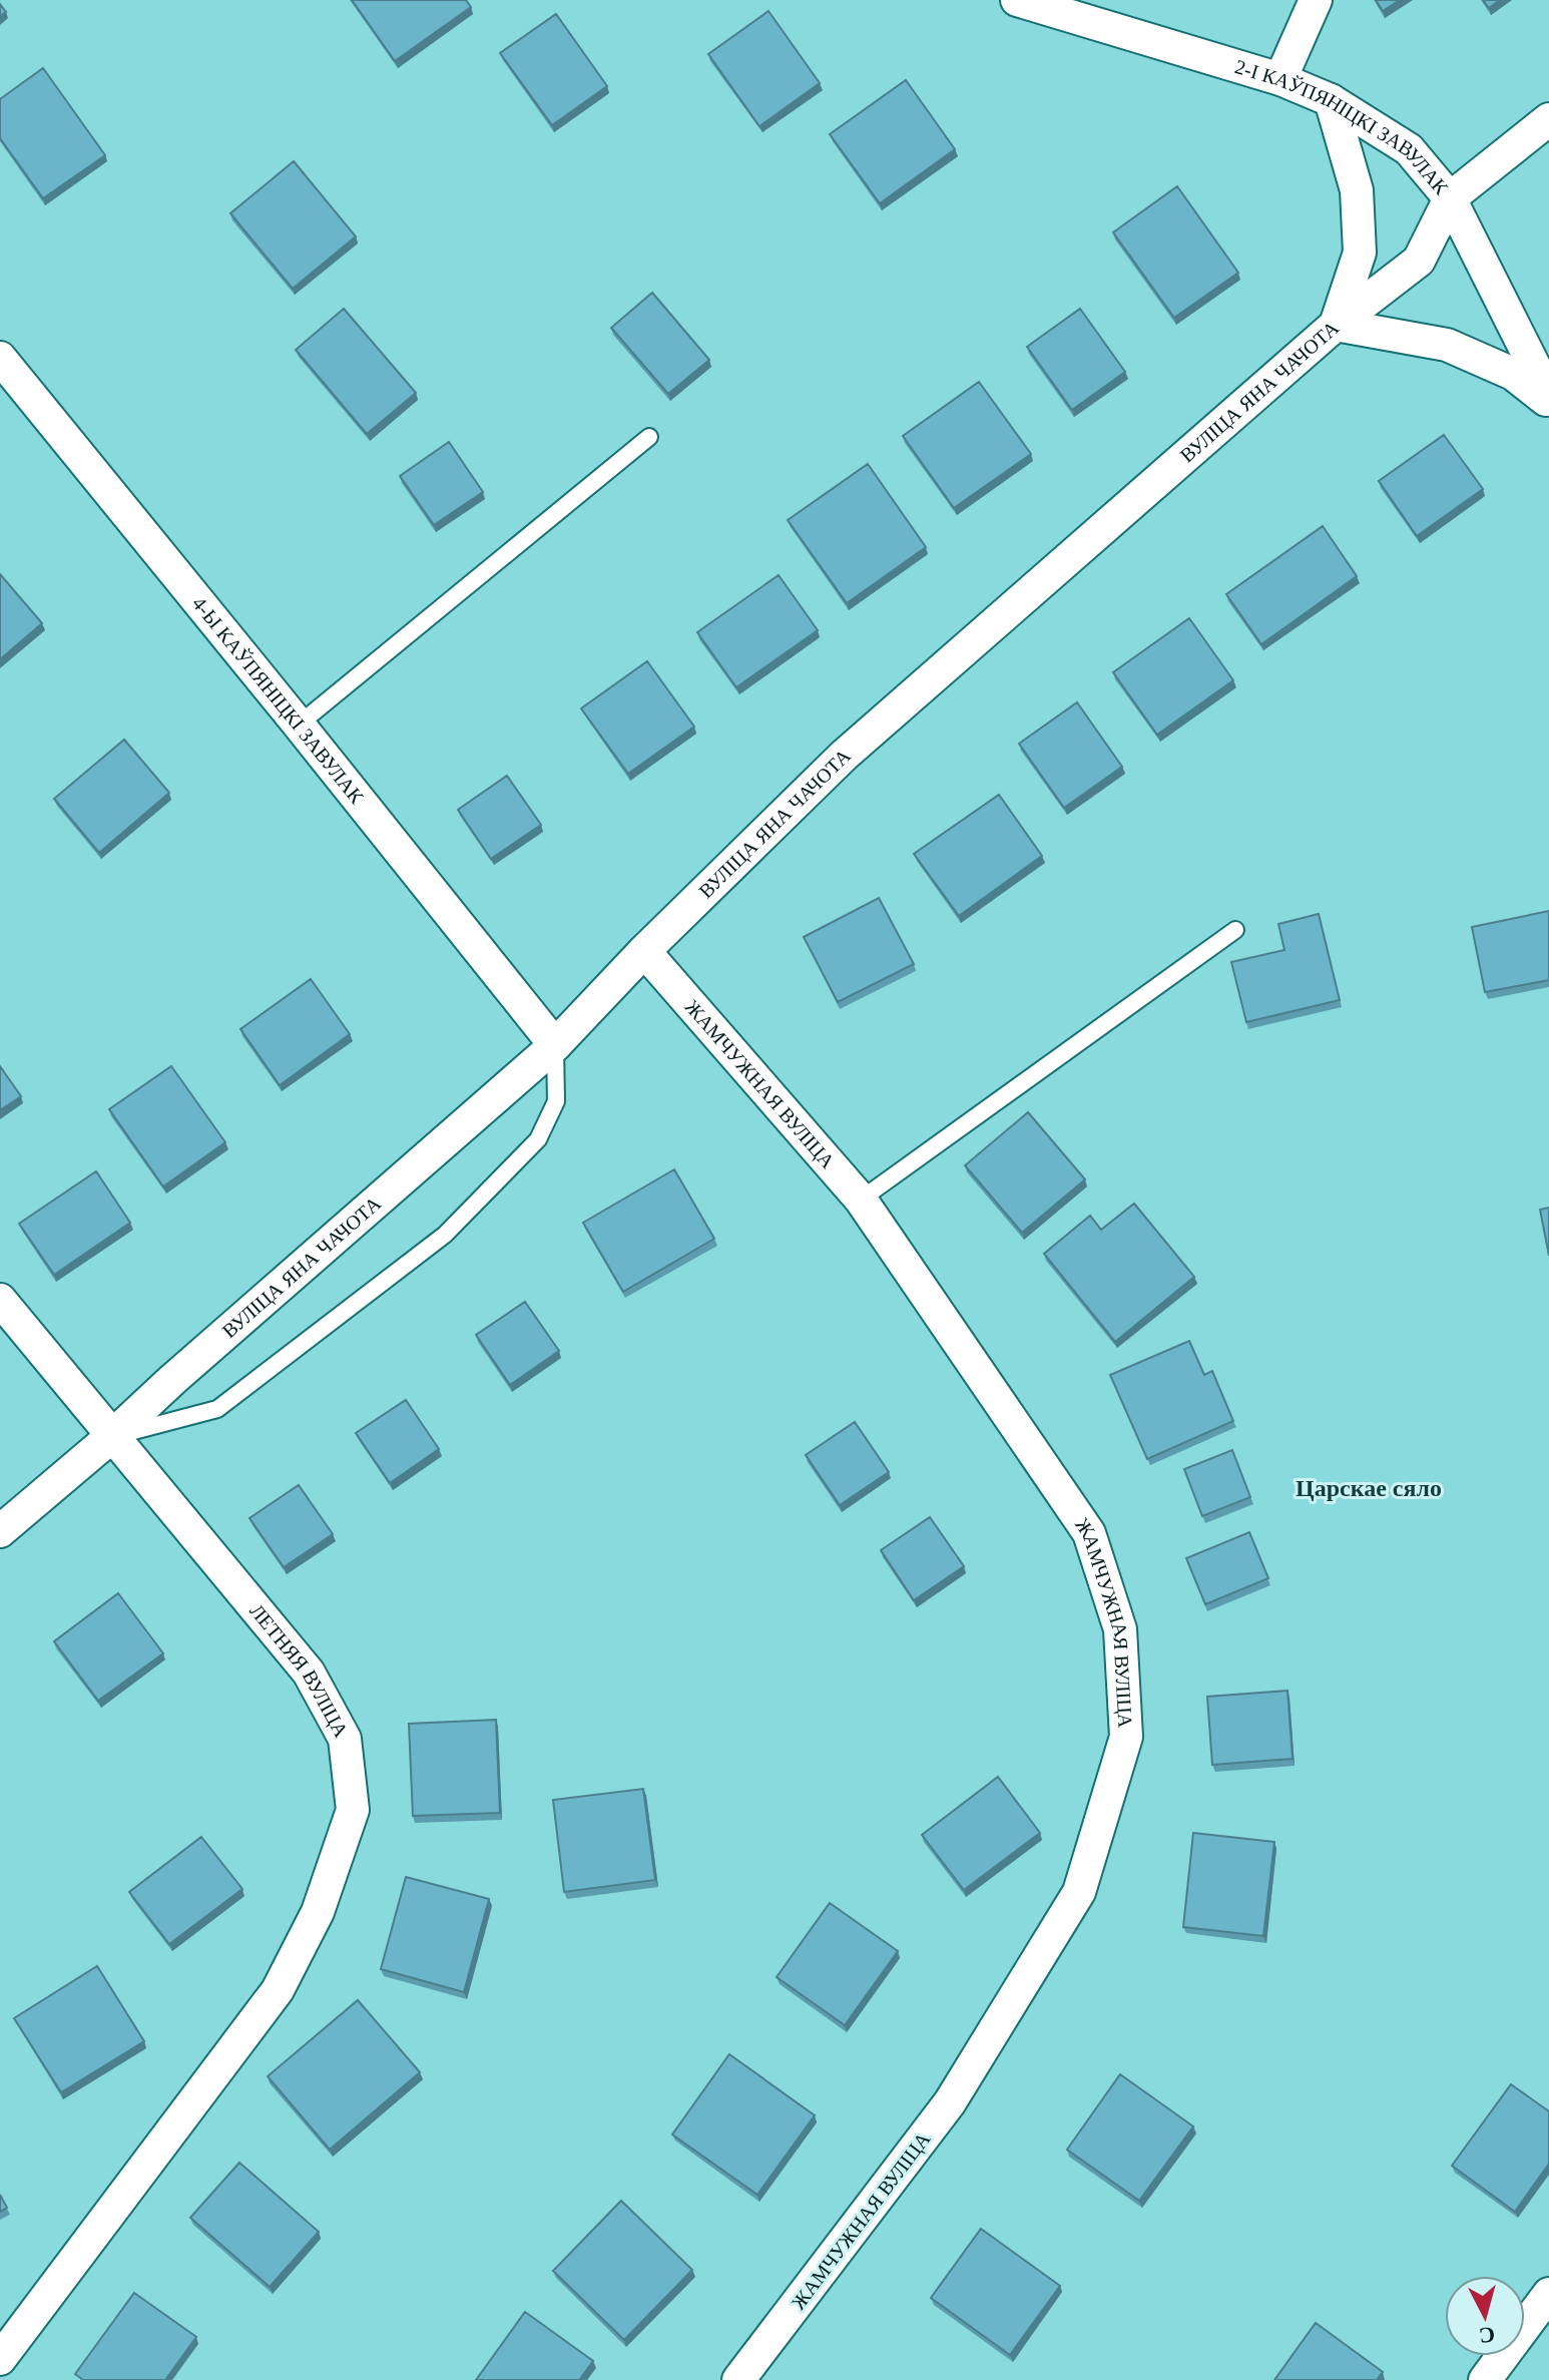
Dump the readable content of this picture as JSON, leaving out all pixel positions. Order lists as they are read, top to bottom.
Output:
{
  "streets": {
    "street": [
      "2-І КАЎПЯНІЦКІ ЗАВУЛАК",
      "ВУЛІЦА ЯНА ЧАЧОТА",
      "4-Ы КАЎПЯНІЦКІ ЗАВУЛАК",
      "ЖАМЧУЖНАЯ ВУЛІЦА",
      "ЛЕТНЯЯ ВУЛІЦА"
    ]
  },
  "crossings": [
    ["2-І КАЎПЯНІЦКІ ЗАВУЛАК", "ВУЛІЦА ЯНА ЧАЧОТА"],
    ["ВУЛІЦА ЯНА ЧАЧОТА", "4-Ы КАЎПЯНІЦКІ ЗАВУЛАК"],
    ["ВУЛІЦА ЯНА ЧАЧОТА", "ЖАМЧУЖНАЯ ВУЛІЦА"],
    ["ВУЛІЦА ЯНА ЧАЧОТА", "ЛЕТНЯЯ ВУЛІЦА"]
  ],
  "districts": ["Царскае сяло"],
  "north": "bottom"
}
